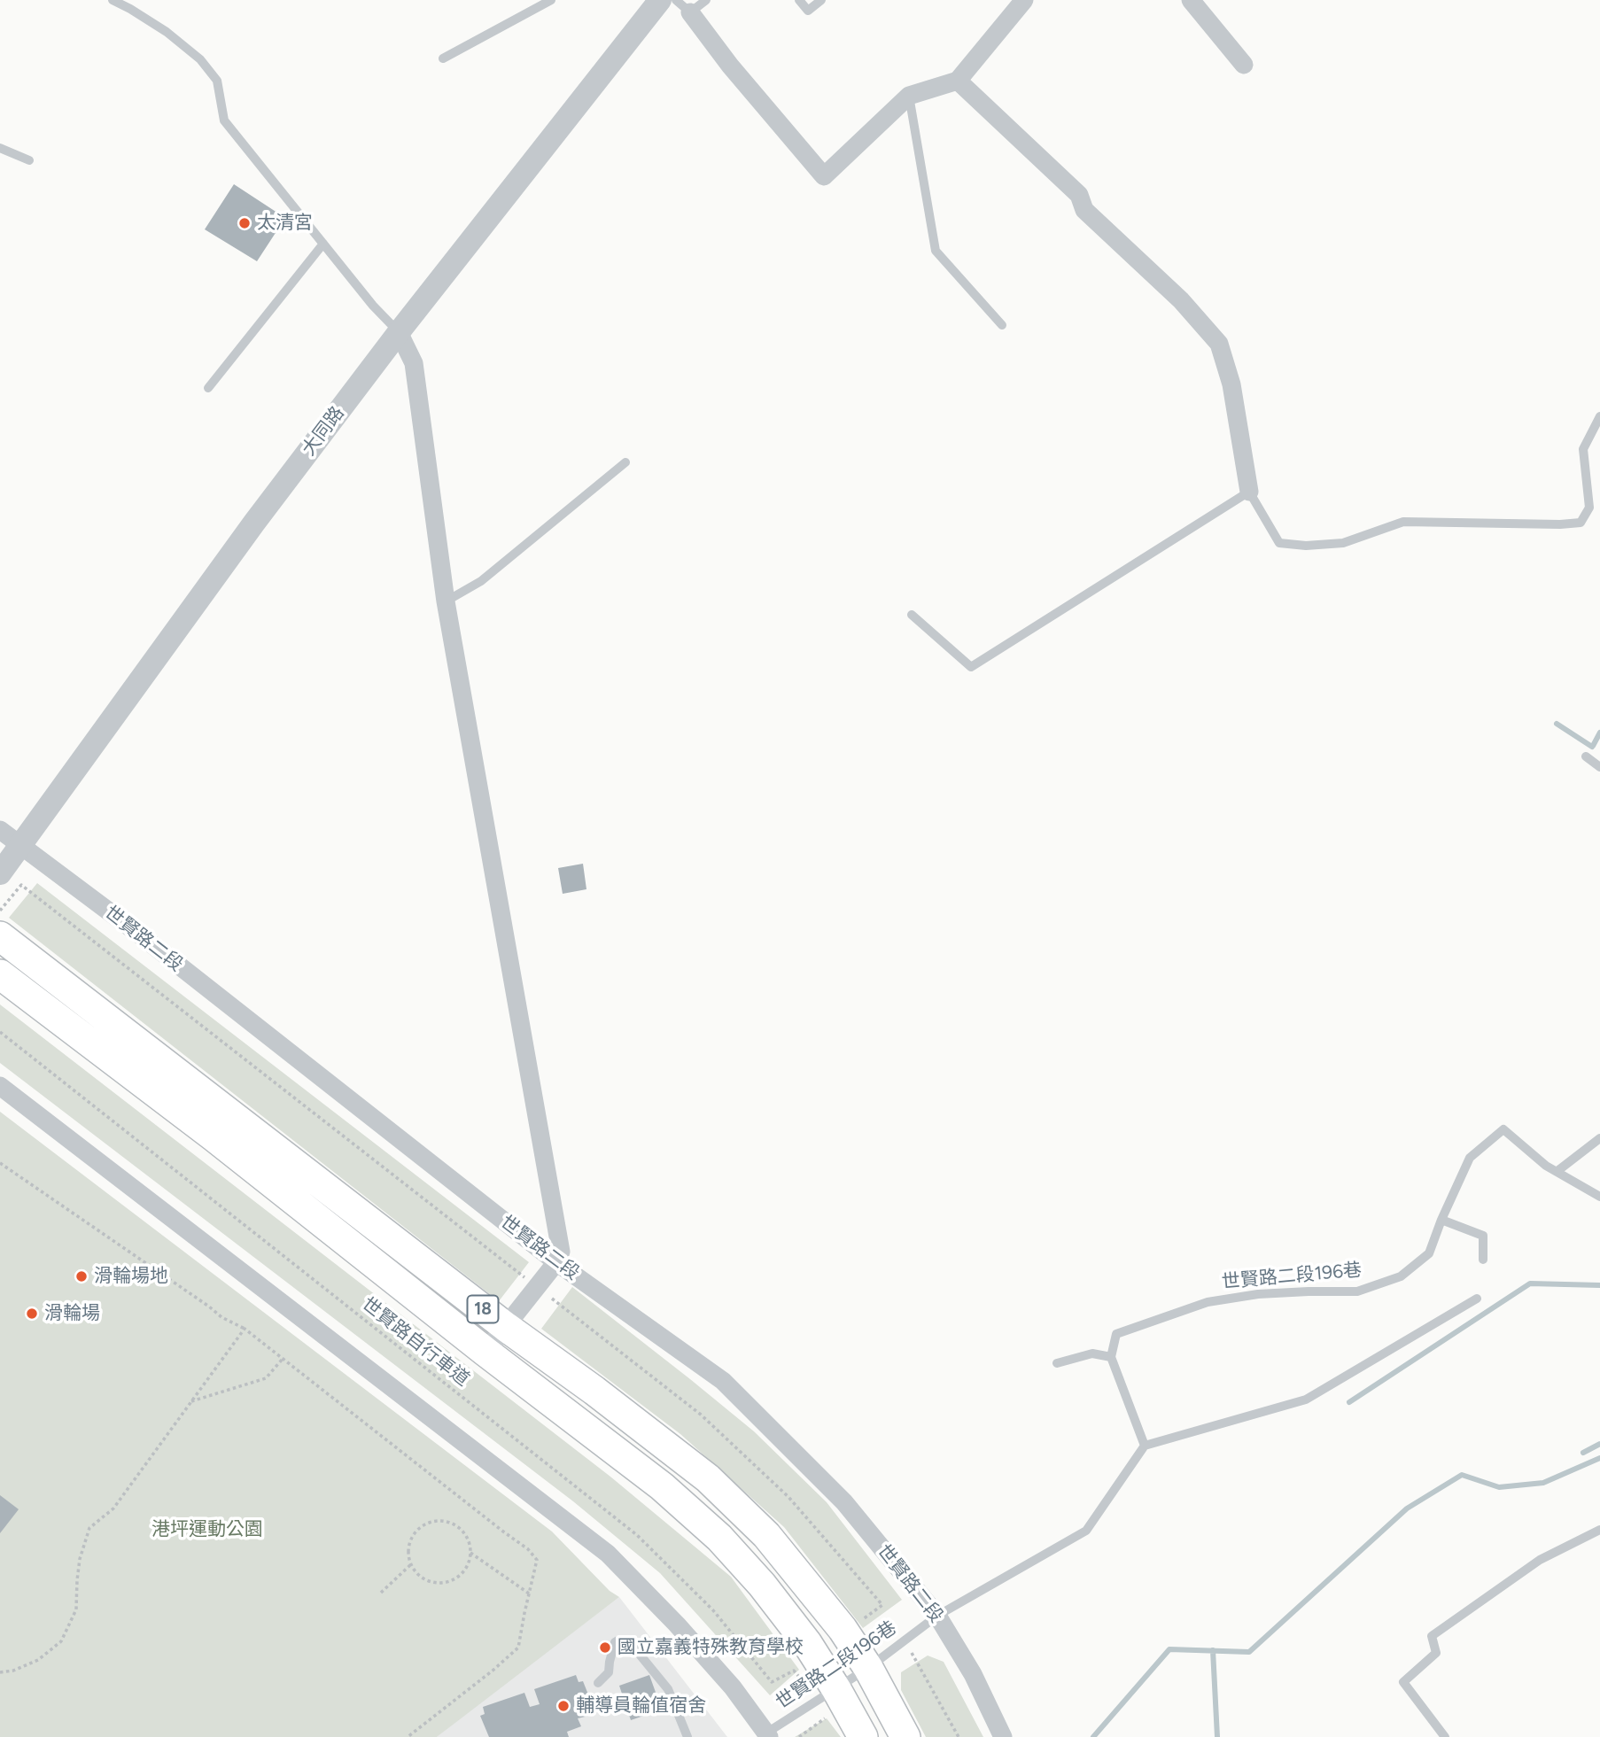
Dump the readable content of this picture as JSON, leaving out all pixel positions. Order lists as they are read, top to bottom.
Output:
{
  "streets": {
    "main road": ["18"],
    "street": ["大同路", "世賢路二段"],
    "lane": ["世賢路二段196巷"],
    "path": ["世賢路自行車道"]
  },
  "crossings": [
    ["大同路", "世賢路二段"],
    ["世賢路二段", "世賢路二段196巷"],
    ["世賢路二段196巷", "18"]
  ],
  "parks": ["港坪運動公園"],
  "places": [
    "太清宮",
    "滑輪場地",
    "滑輪場",
    "國立嘉義特殊教育學校",
    "輔導員輪值宿舍"
  ]
}
